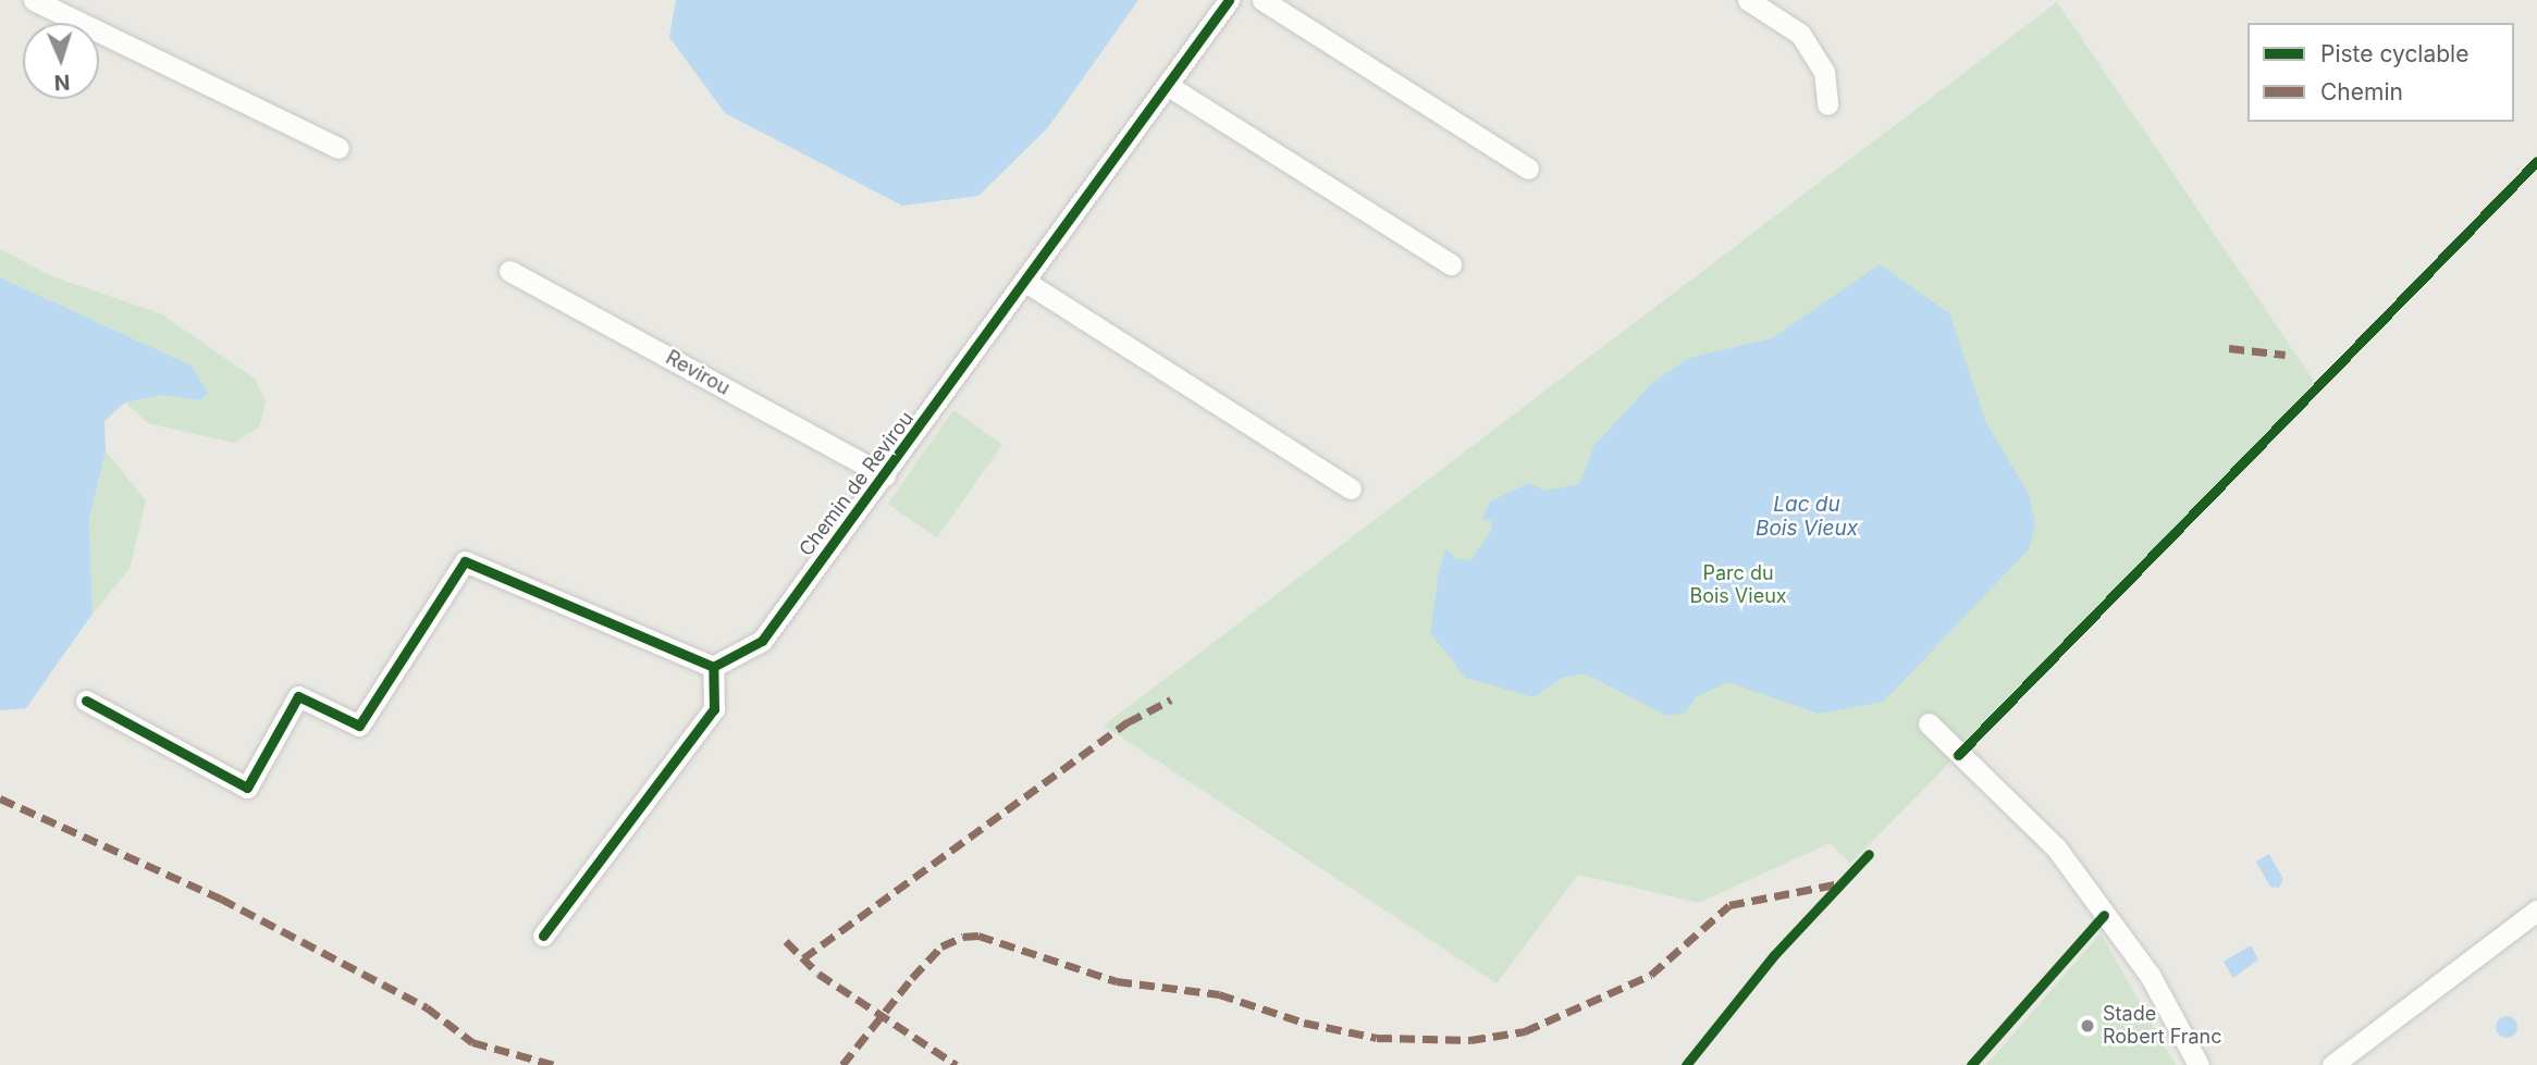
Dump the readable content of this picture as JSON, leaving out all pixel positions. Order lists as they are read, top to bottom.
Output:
{
  "streets": {
    "street": ["Revirou", "Chemin de Revirou"]
  },
  "crossings": [
    ["Revirou", "Chemin de Revirou"]
  ],
  "water": ["Lac du Bois Vieux"],
  "parks": ["Parc du Bois Vieux"],
  "places": ["Stade Robert Franc"],
  "legend": ["Piste cyclable", "Chemin"],
  "north": "bottom"
}
